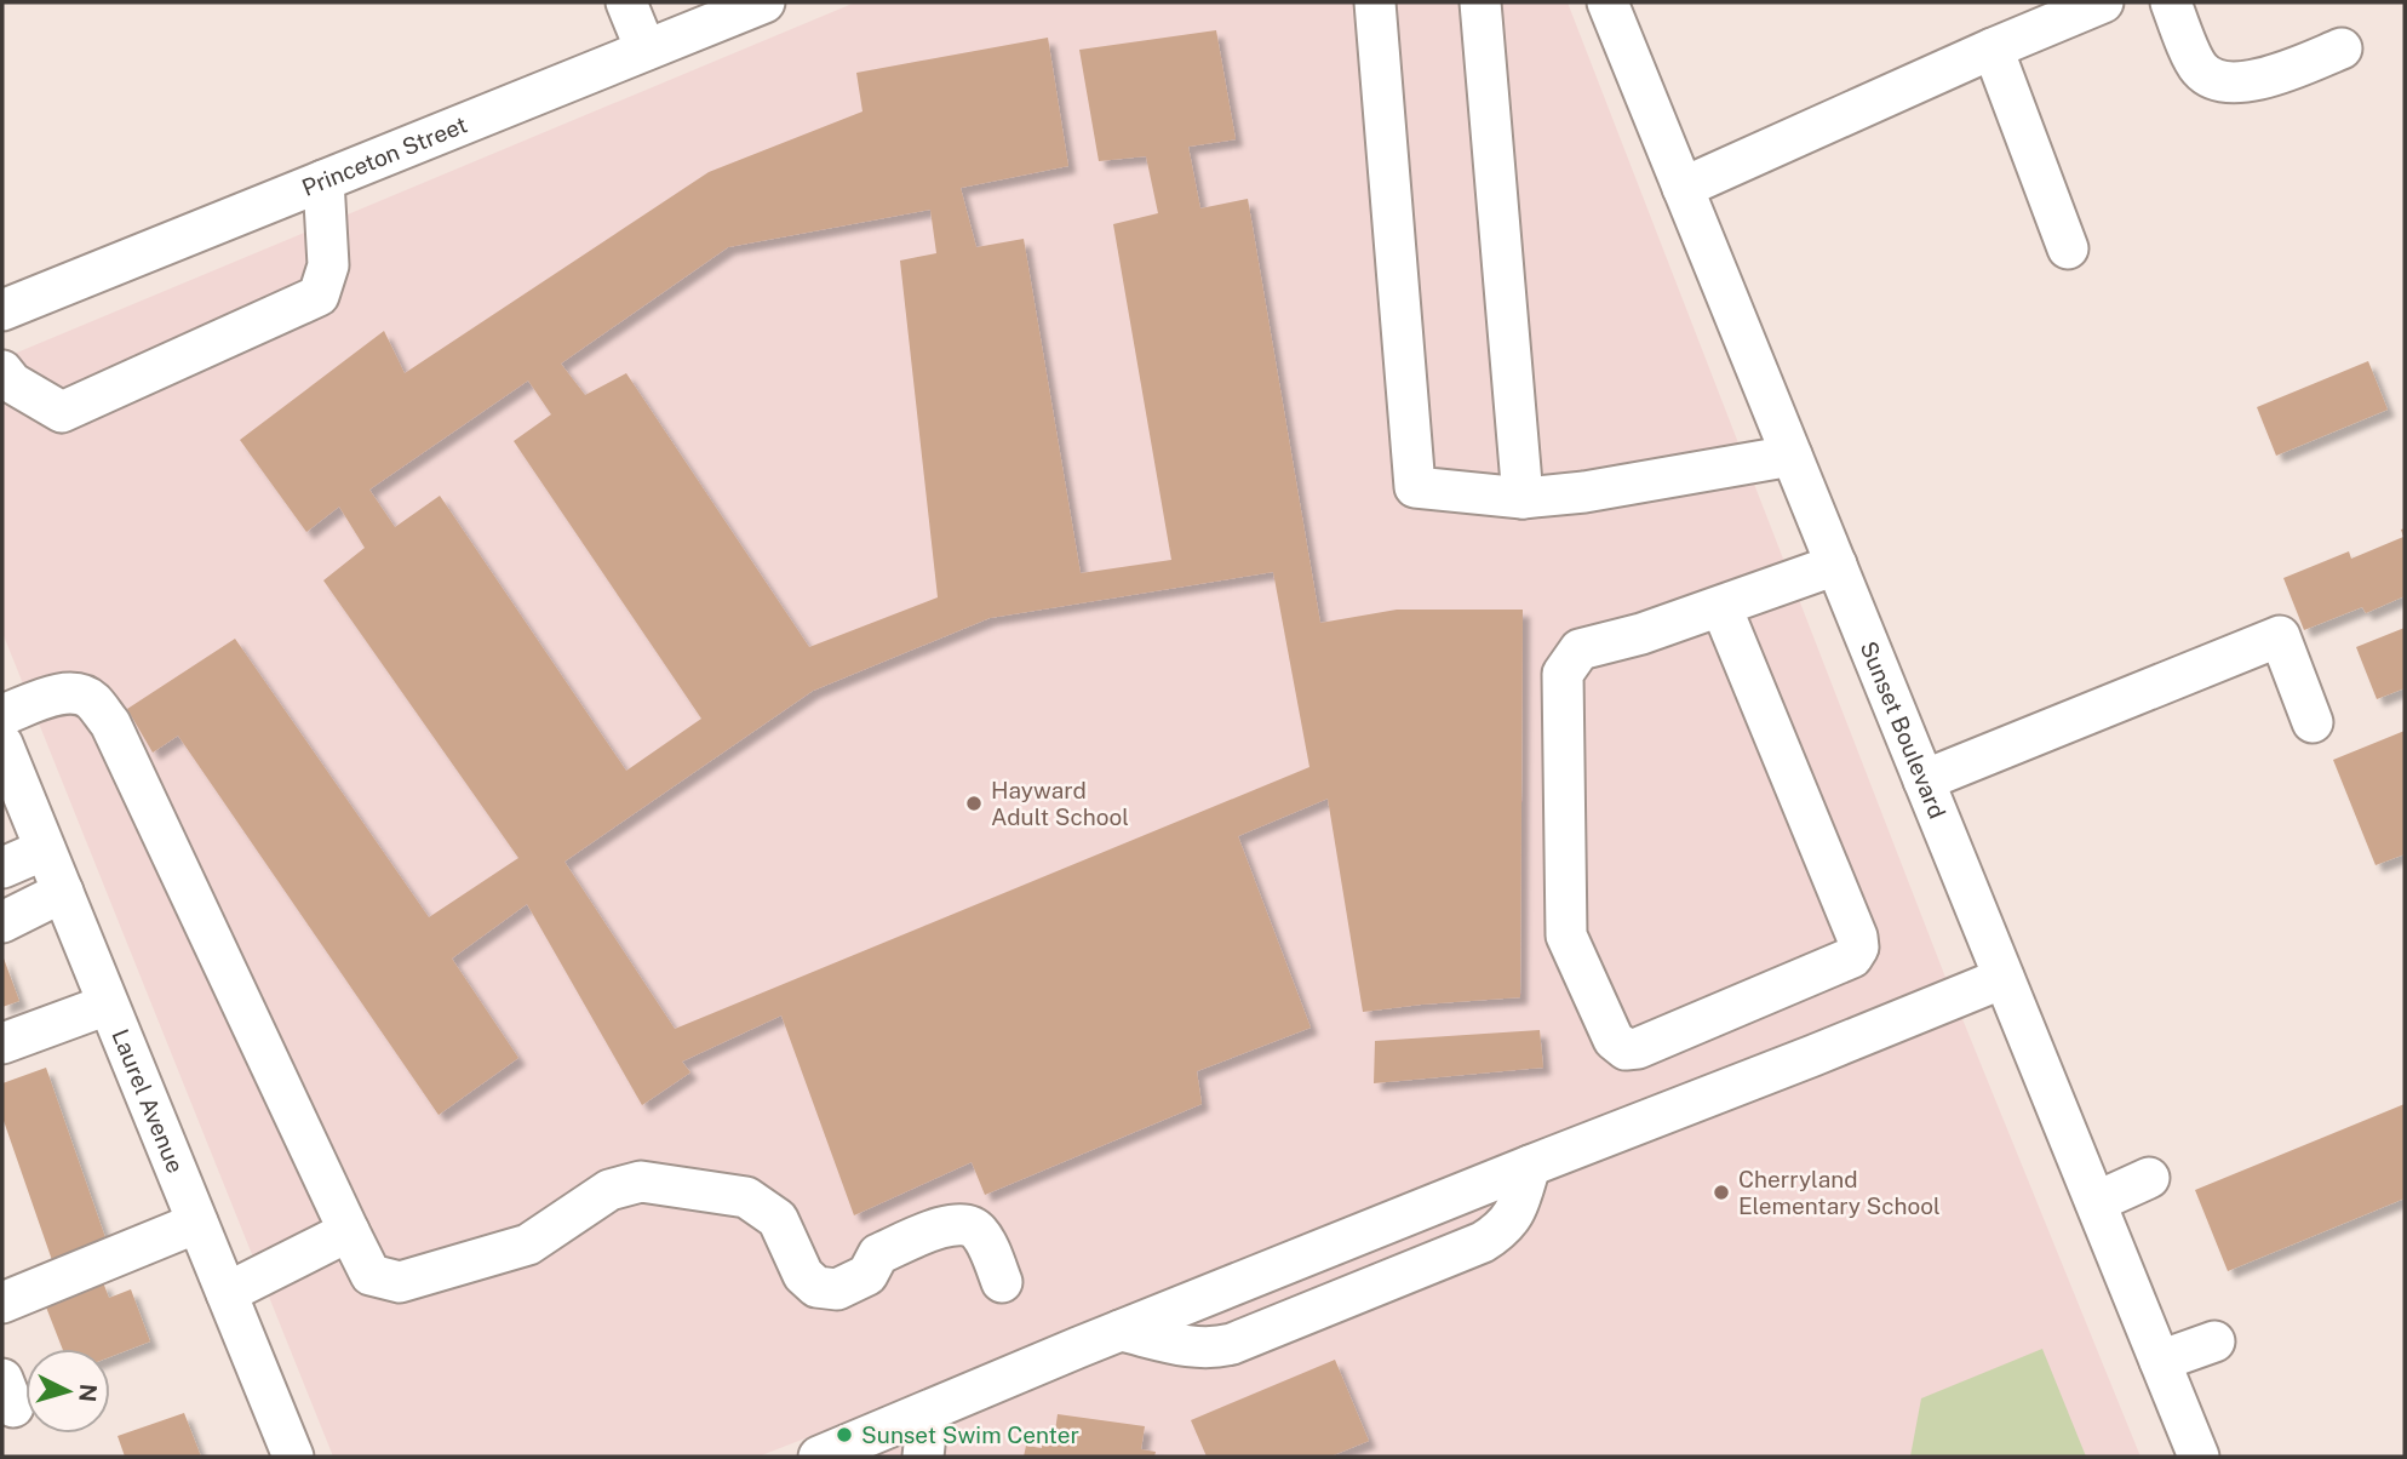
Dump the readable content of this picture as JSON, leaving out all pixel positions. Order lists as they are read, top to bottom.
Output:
{
  "streets": {
    "street": ["Princeton Street", "Sunset Boulevard", "Laurel Avenue"]
  },
  "places": ["Hayward Adult School", "Cherryland Elementary School", "Sunset Swim Center"],
  "north": "right"
}
